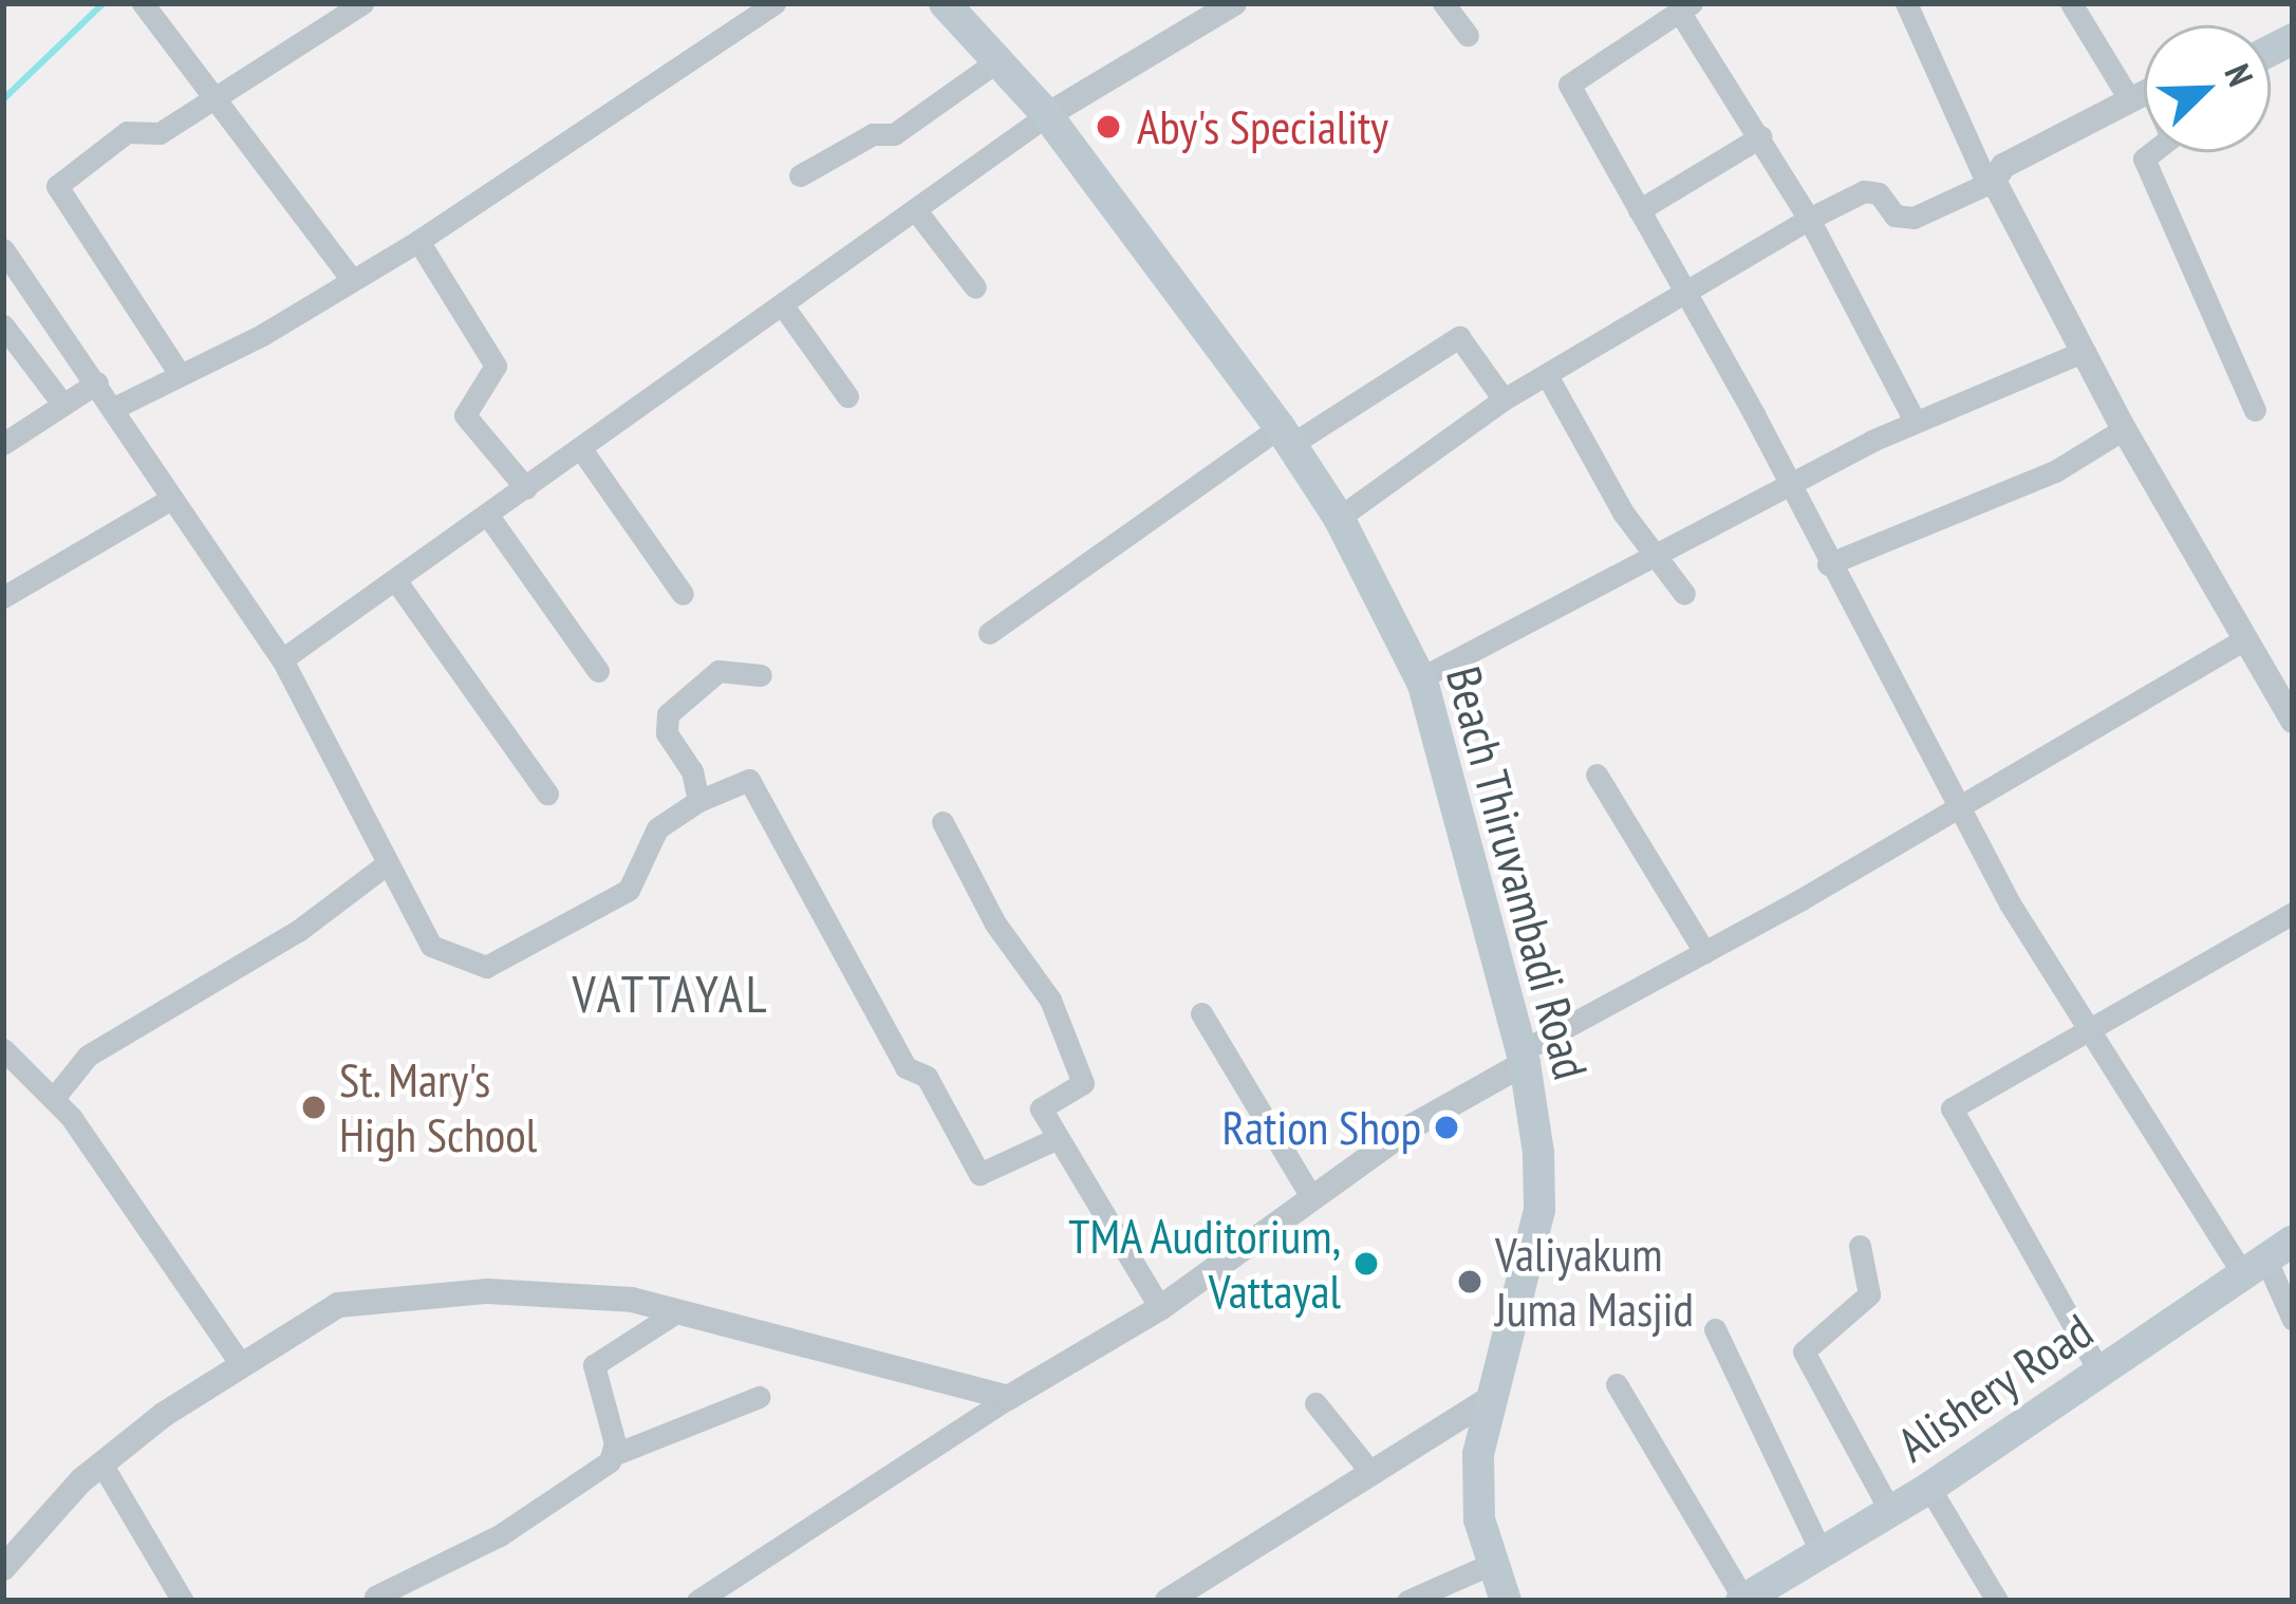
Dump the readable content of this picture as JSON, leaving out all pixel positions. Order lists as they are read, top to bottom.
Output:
{
  "streets": {
    "main road": ["Beach Thiruvambadi Road", "Alishery Road"]
  },
  "districts": ["VATTAYAL"],
  "places": [
    "Aby's Speciality",
    "St. Mary's High School",
    "Ration Shop",
    "TMA Auditorium, Vattayal",
    "Valiyakum Juma Masjid"
  ],
  "north": "top right"
}
